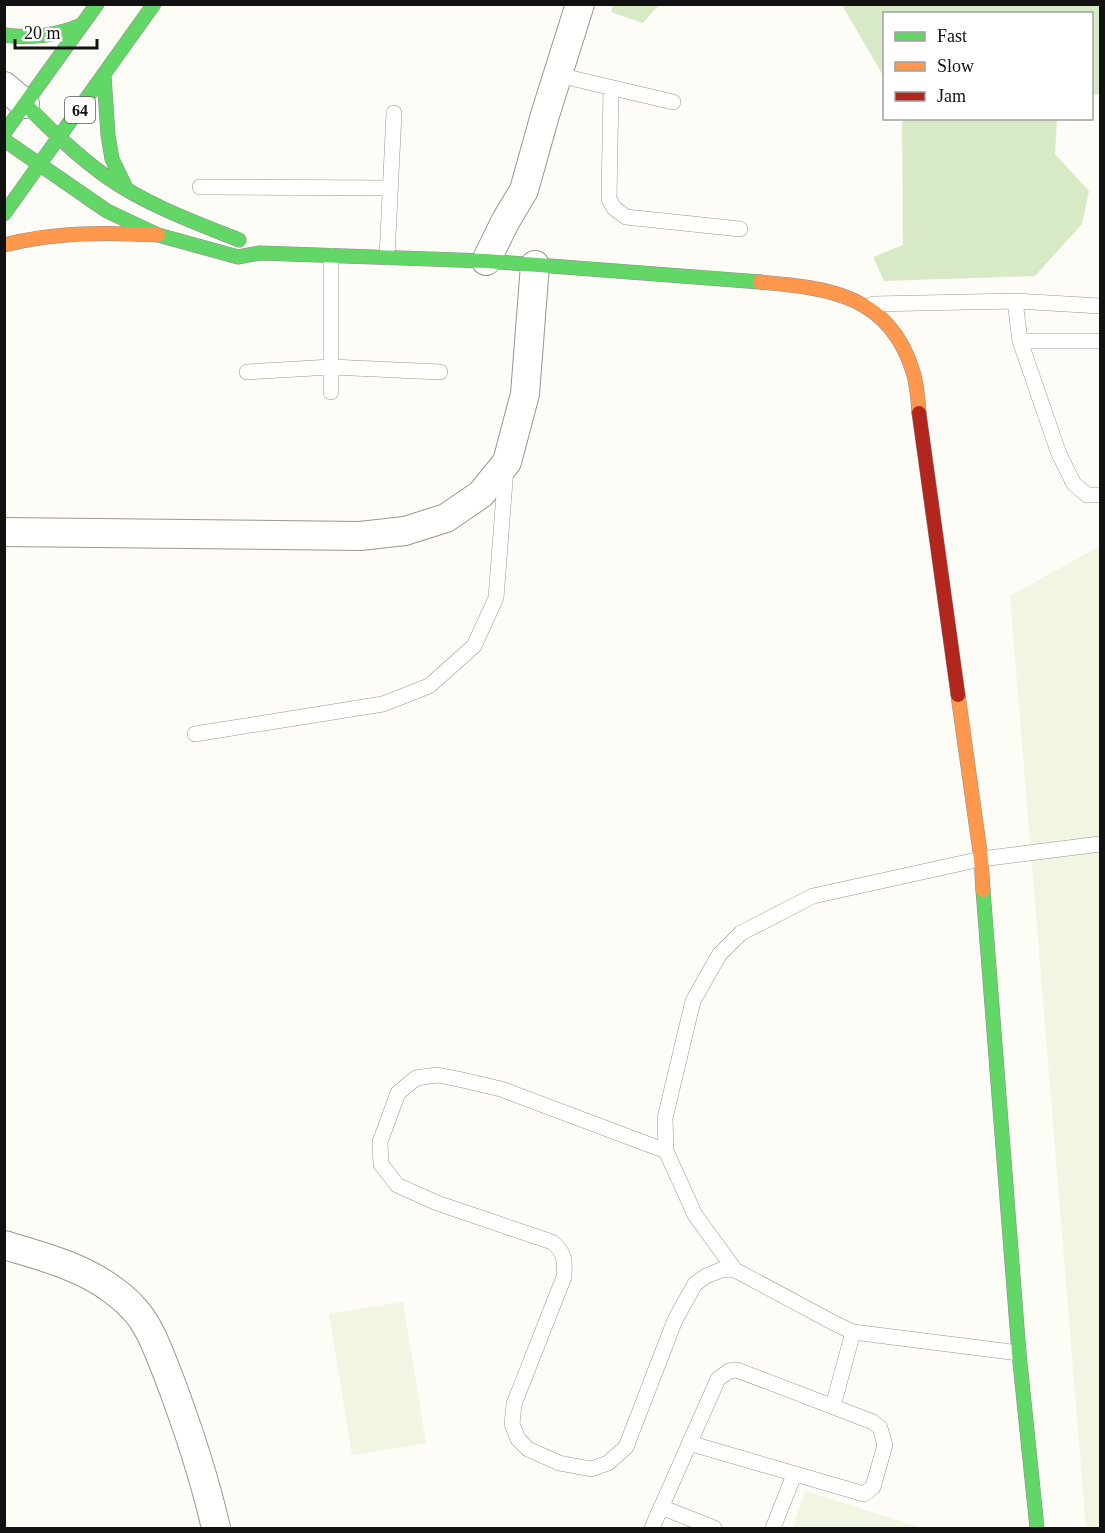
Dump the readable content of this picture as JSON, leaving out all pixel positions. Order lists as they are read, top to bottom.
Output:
{
  "streets": {
    "street": ["64"]
  },
  "legend": ["Fast", "Slow", "Jam"],
  "scale_bar": "20 m"
}
